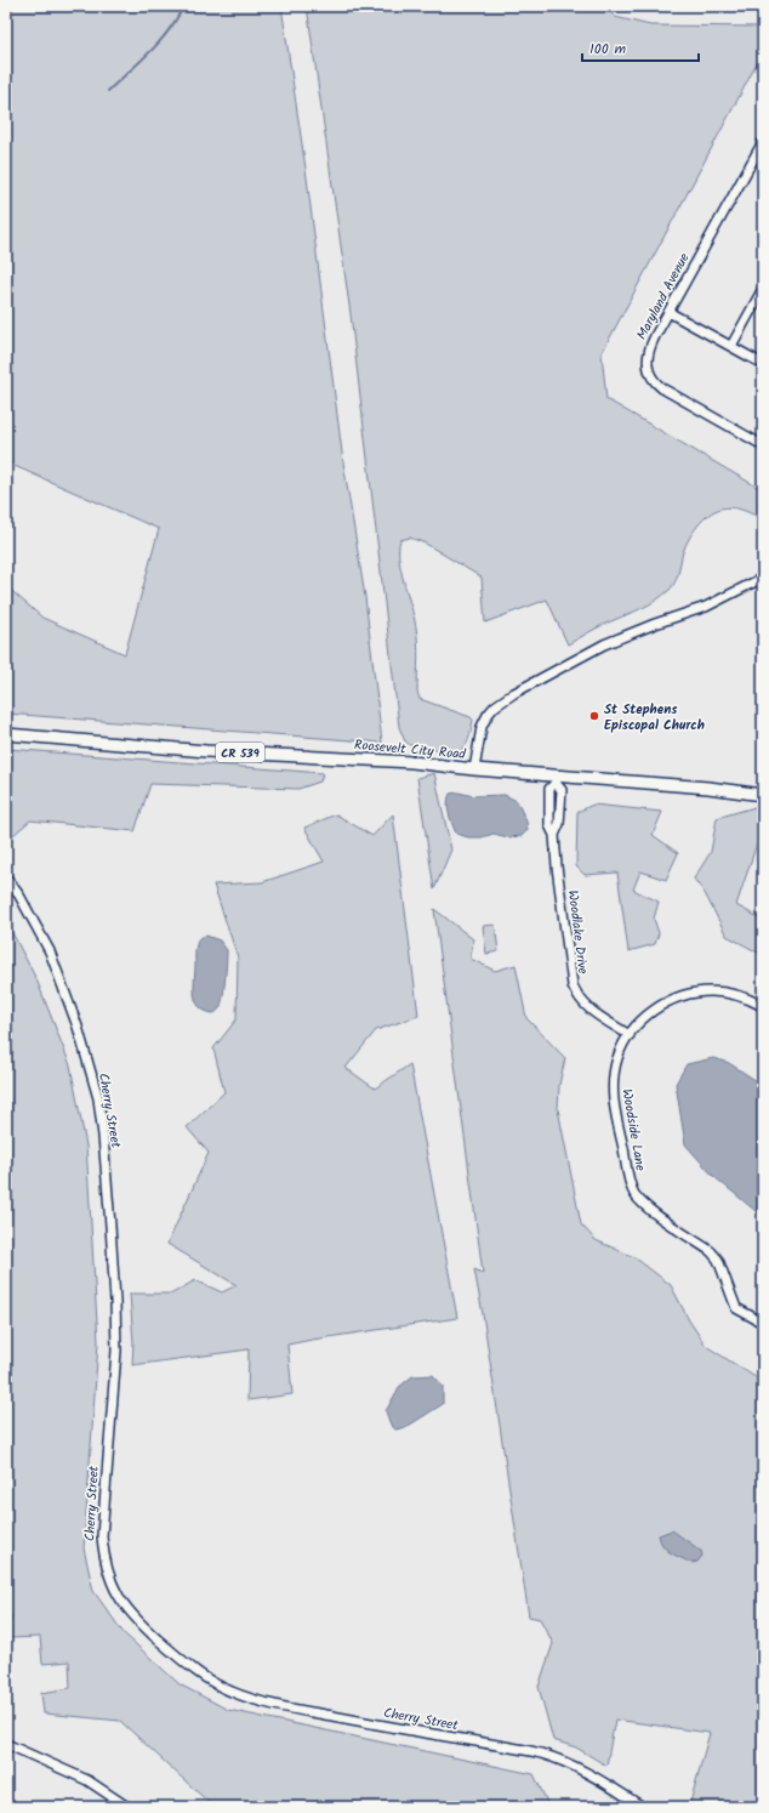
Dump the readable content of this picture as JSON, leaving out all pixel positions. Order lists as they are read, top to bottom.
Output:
{
  "streets": {
    "main road": ["Roosevelt City Road", "CR 539"],
    "street": [
      "Maryland Avenue",
      "Woodlake Drive",
      "Cherry Street",
      "Woodside Lane"
    ]
  },
  "crossings": [
    ["Roosevelt City Road", "CR 539"],
    ["CR 539", "Woodlake Drive"],
    ["Woodlake Drive", "Woodside Lane"]
  ],
  "places": ["St Stephens Episcopal Church"],
  "scale_bar": "100 m"
}
